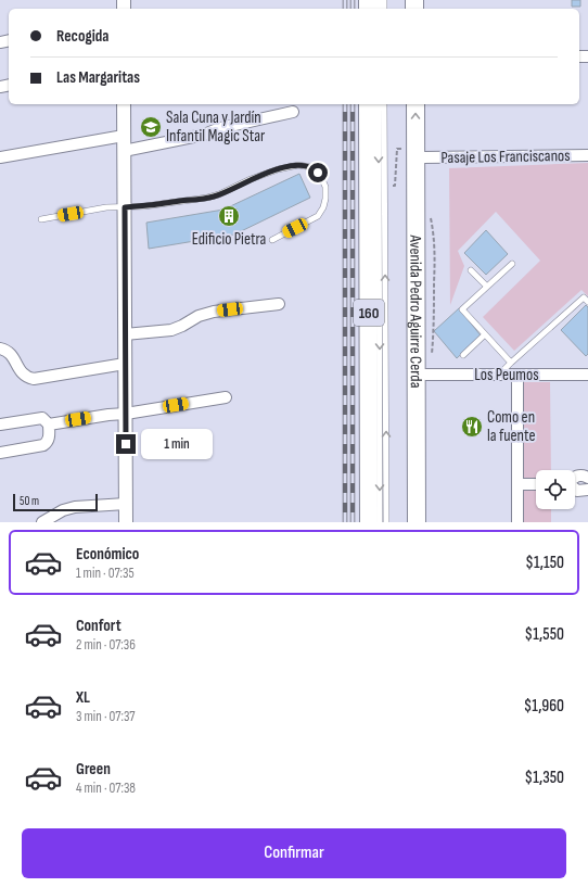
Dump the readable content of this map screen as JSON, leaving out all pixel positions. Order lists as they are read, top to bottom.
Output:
{
  "streets": {
    "highway": ["Avenida Pedro Aguirre Cerda", "160"],
    "street": ["Pasaje Los Franciscanos", "Los Peumos"]
  },
  "crossings": [
    ["Pasaje Los Franciscanos", "Avenida Pedro Aguirre Cerda"]
  ],
  "places": {
    "school or university": ["Sala Cuna y Jardín Infantil Magic Star"],
    "building": ["Edificio Pietra"],
    "restaurant": ["Como en la fuente"]
  },
  "scale_bar": "50 m",
  "page": {
    "banner": ["Recogida", "Las Margaritas"],
    "bubble": "1 min",
    "scale": "50 m",
    "list": [
      {
        "name": "Económico",
        "note": "1 min · 07:35",
        "value": "$1,150"
      },
      {
        "name": "Confort",
        "note": "2 min · 07:36",
        "value": "$1,550"
      },
      {
        "name": "XL",
        "note": "3 min · 07:37",
        "value": "$1,960"
      },
      {
        "name": "Green",
        "note": "4 min · 07:38",
        "value": "$1,350"
      }
    ],
    "buttons": "Confirmar"
  }
}
